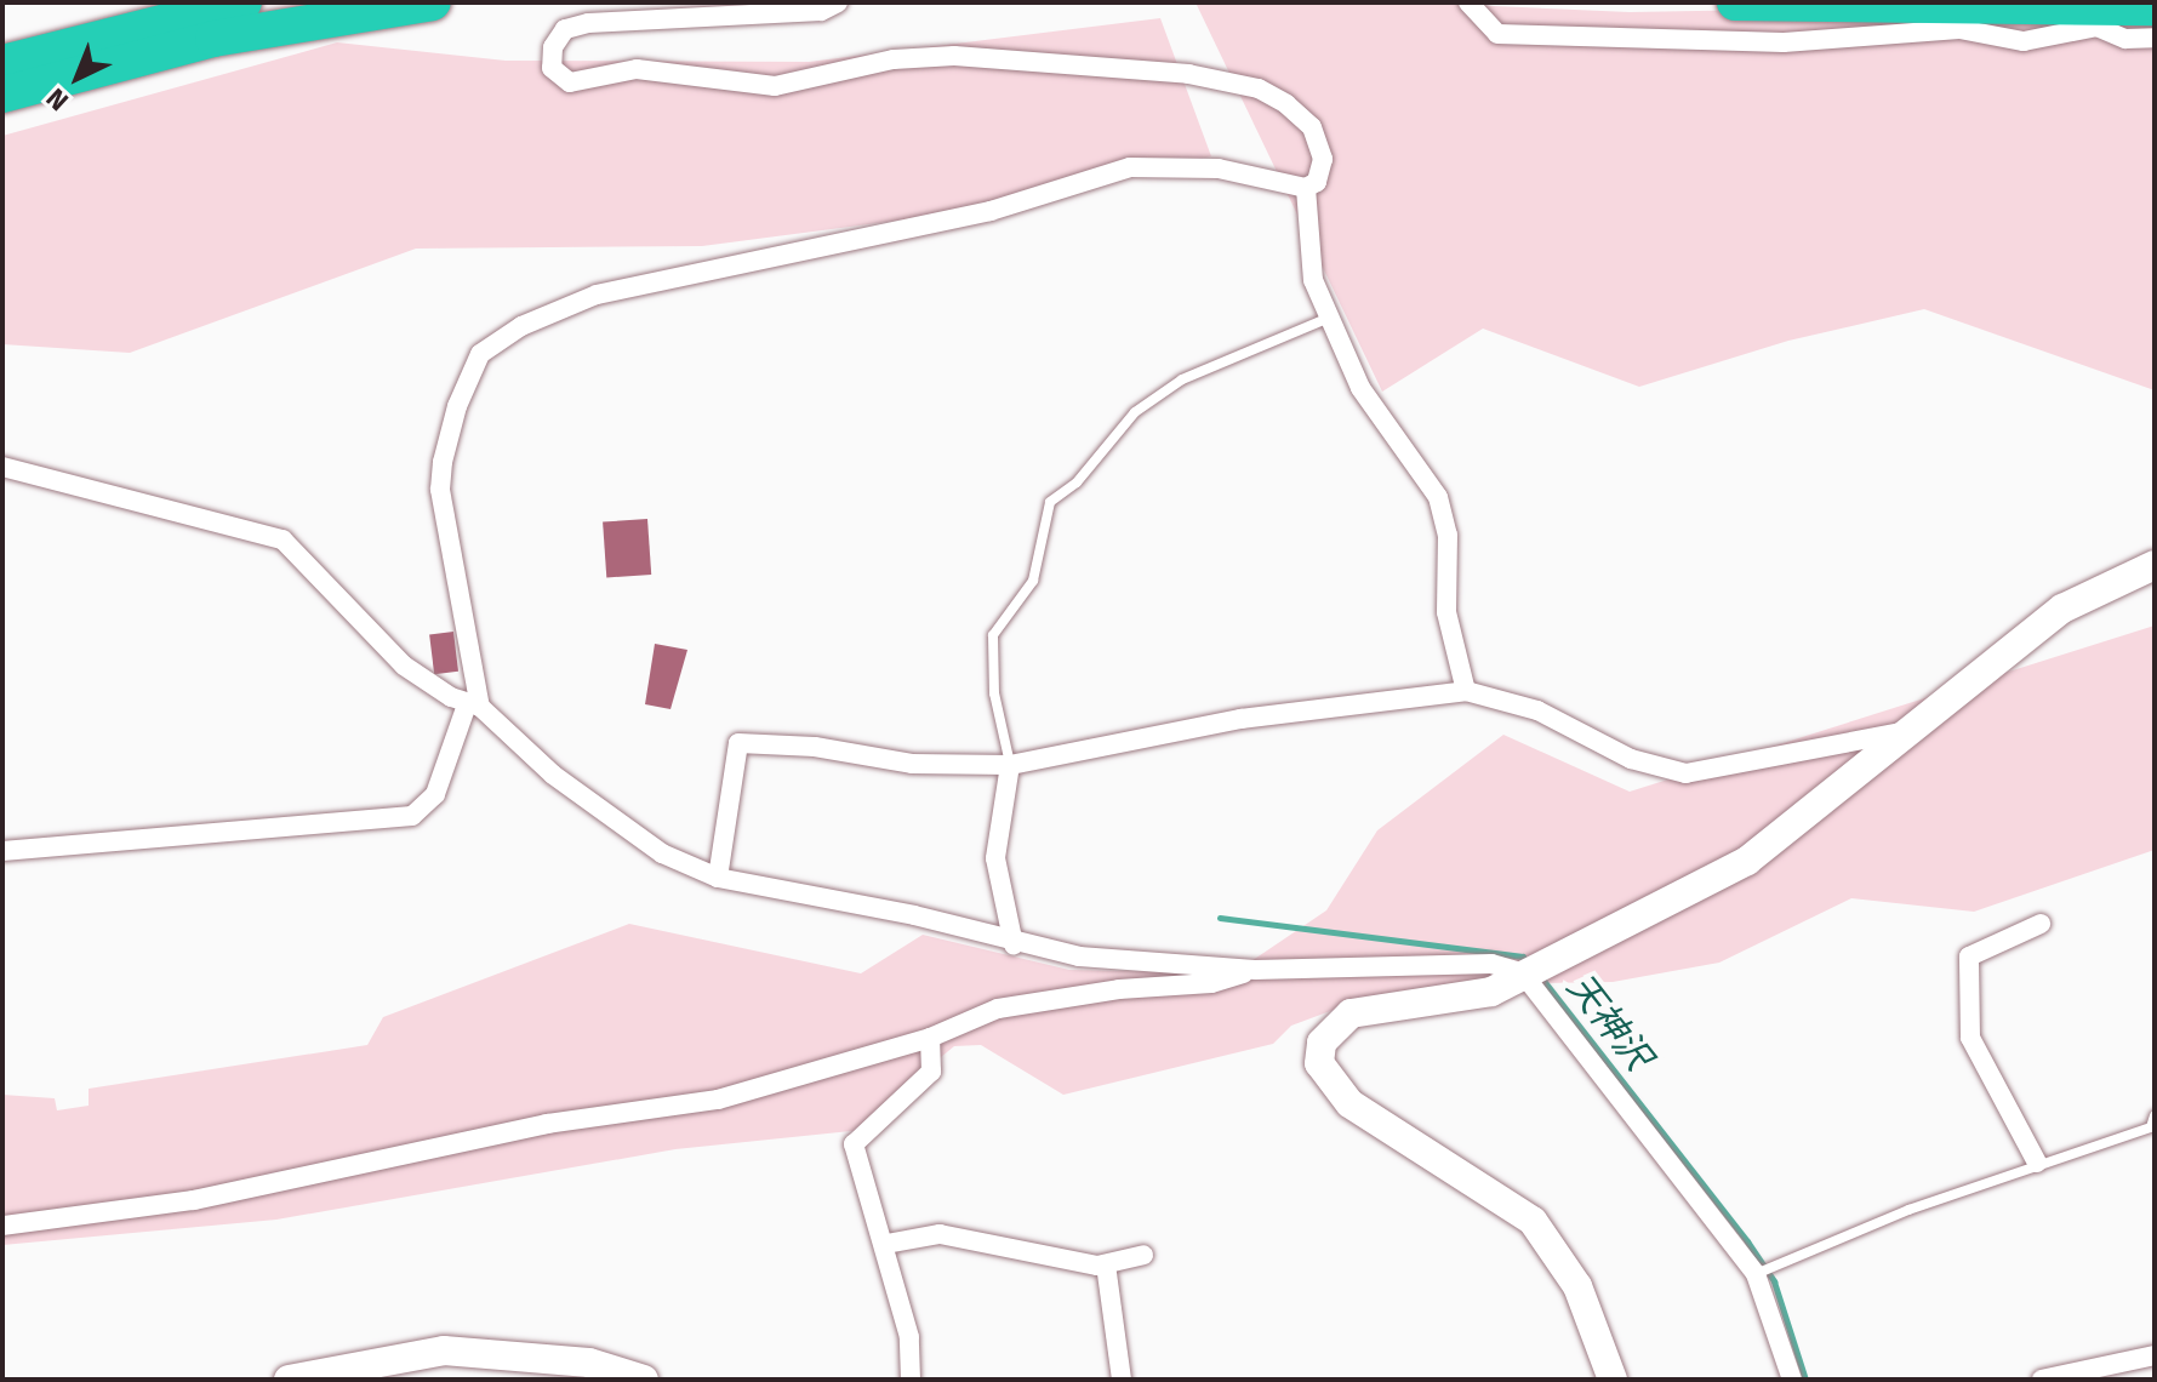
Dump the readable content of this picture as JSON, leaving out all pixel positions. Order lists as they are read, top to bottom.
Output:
{
  "water": ["天神沢"],
  "north": "bottom left"
}
